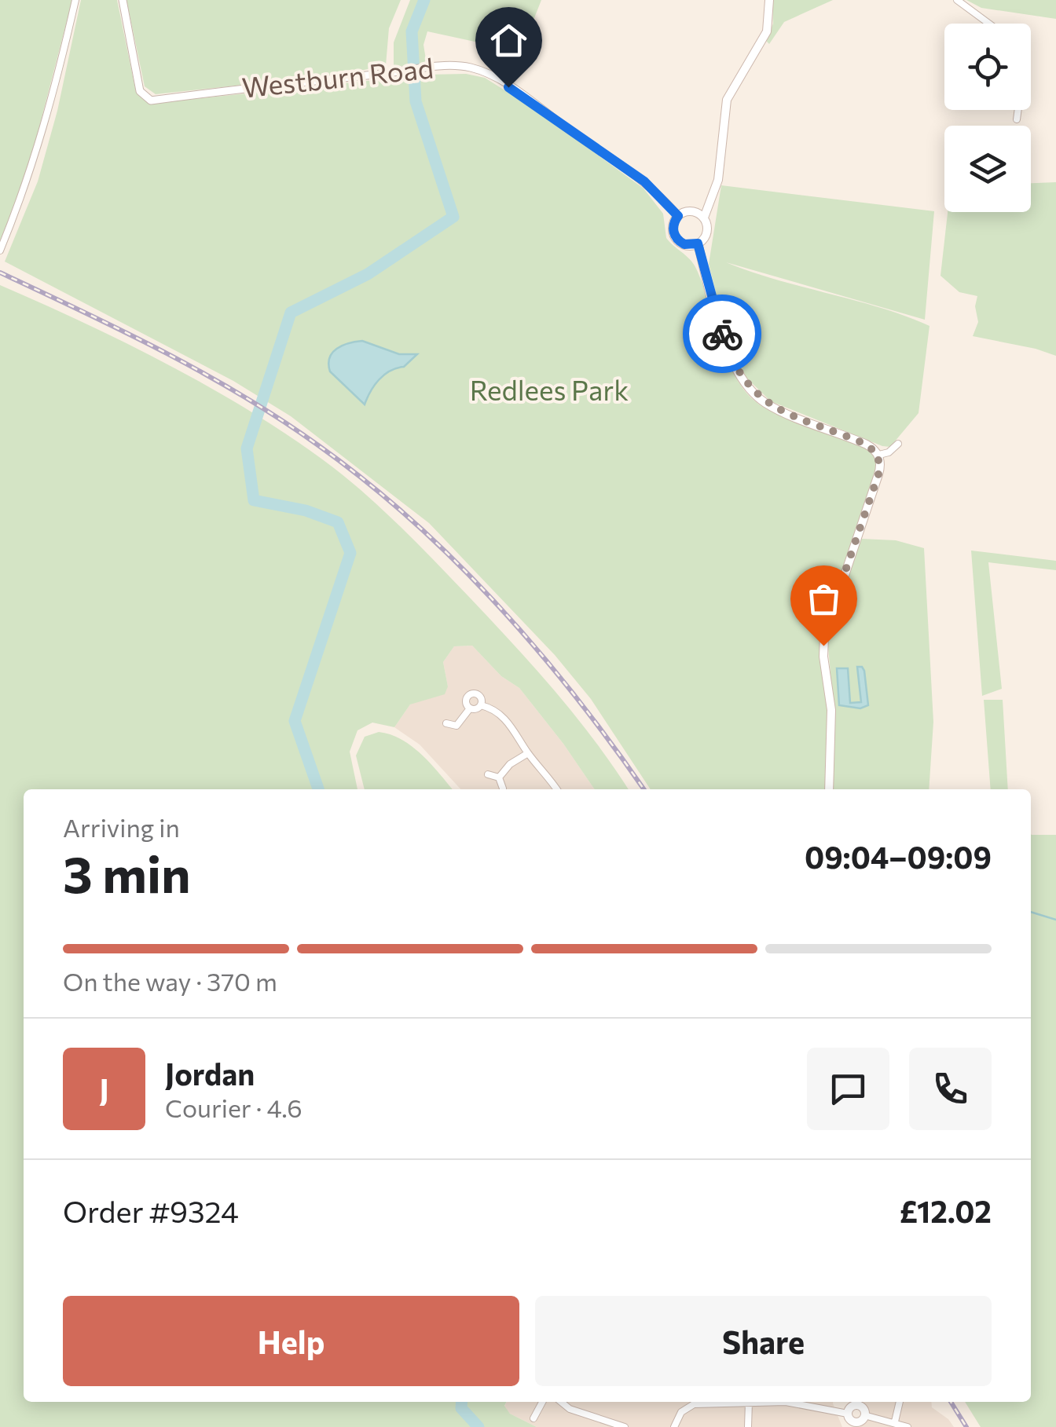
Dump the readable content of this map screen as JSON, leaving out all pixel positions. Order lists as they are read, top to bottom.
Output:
{
  "streets": {
    "street": ["Westburn Road"]
  },
  "parks": ["Redlees Park"],
  "page": {
    "heading": ["3 min", "Arriving in", "09:04–09:09"],
    "panel": [
      "Jordan",
      "Courier · 4.6",
      "Order #9324",
      "£12.02"
    ],
    "bar": "On the way · 370 m",
    "round": "J",
    "buttons": ["Help", "Share"]
  }
}
